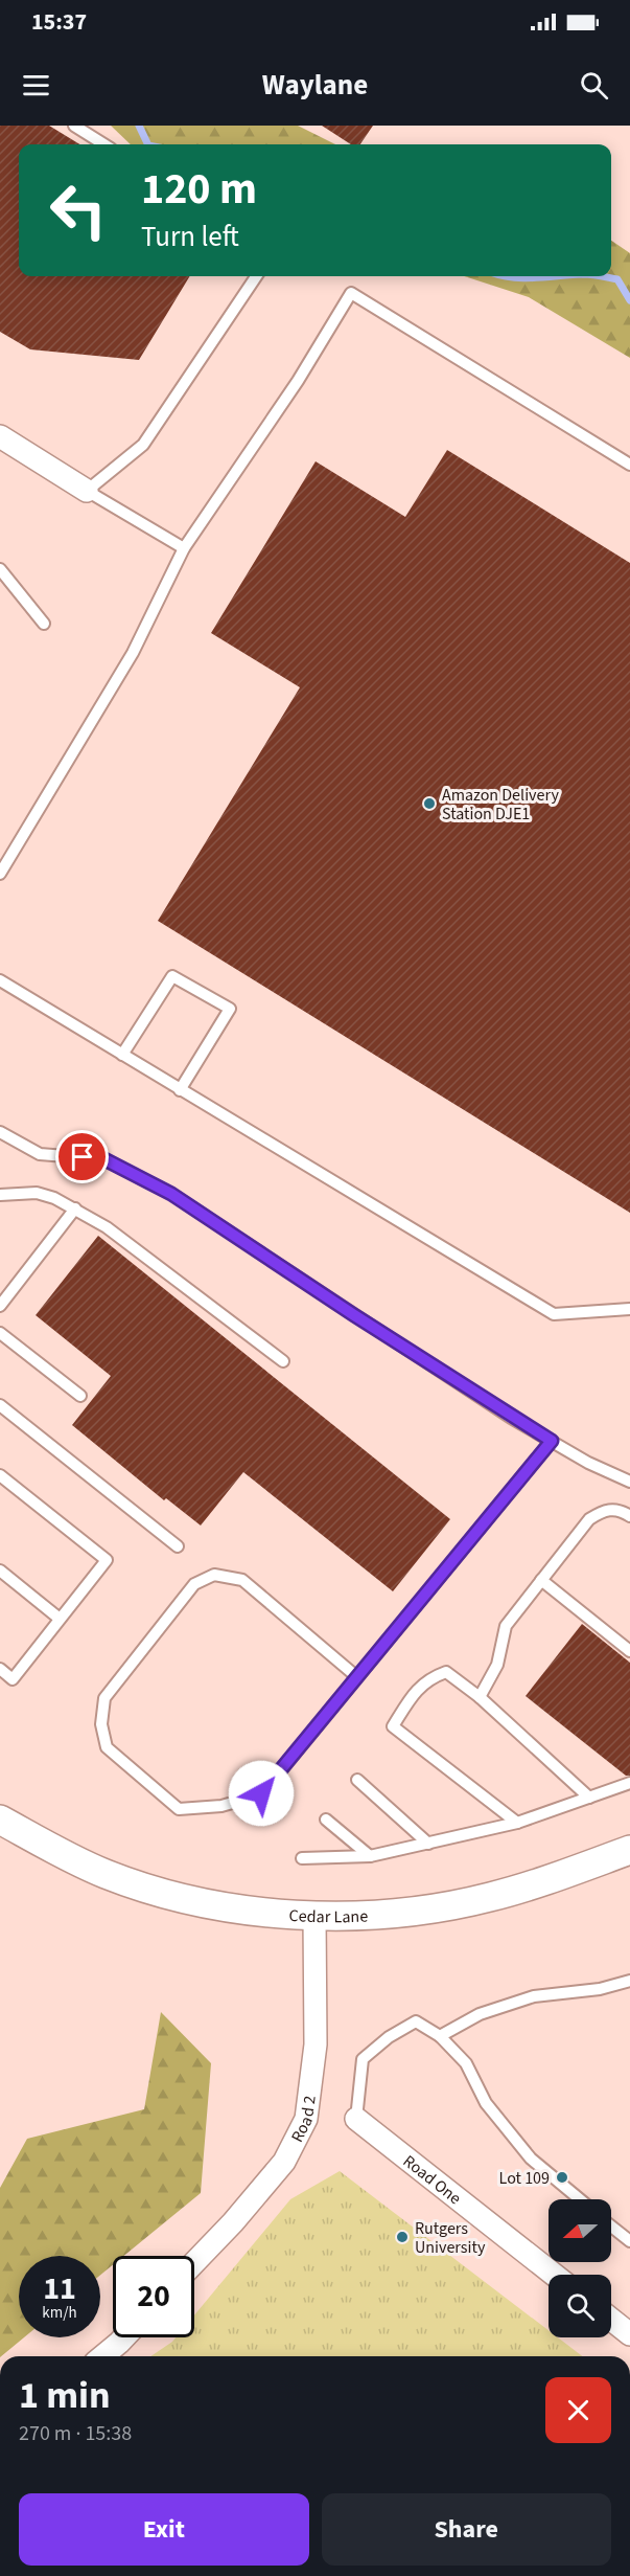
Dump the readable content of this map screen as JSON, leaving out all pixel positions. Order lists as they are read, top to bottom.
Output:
{
  "streets": {
    "street": ["Cedar Lane", "Road 2", "Road One"]
  },
  "crossings": [
    ["Cedar Lane", "Road 2"]
  ],
  "places": ["Amazon Delivery Station DJE1", "Lot 109", "Rutgers University"],
  "north": "left",
  "page": {
    "status": "15:37",
    "header": "Waylane",
    "turn": ["120 m", "Turn left"],
    "speed": "11 km/h",
    "limit": "20",
    "heading": ["1 min", "270 m · 15:38"],
    "buttons": ["Exit", "Share"]
  }
}
